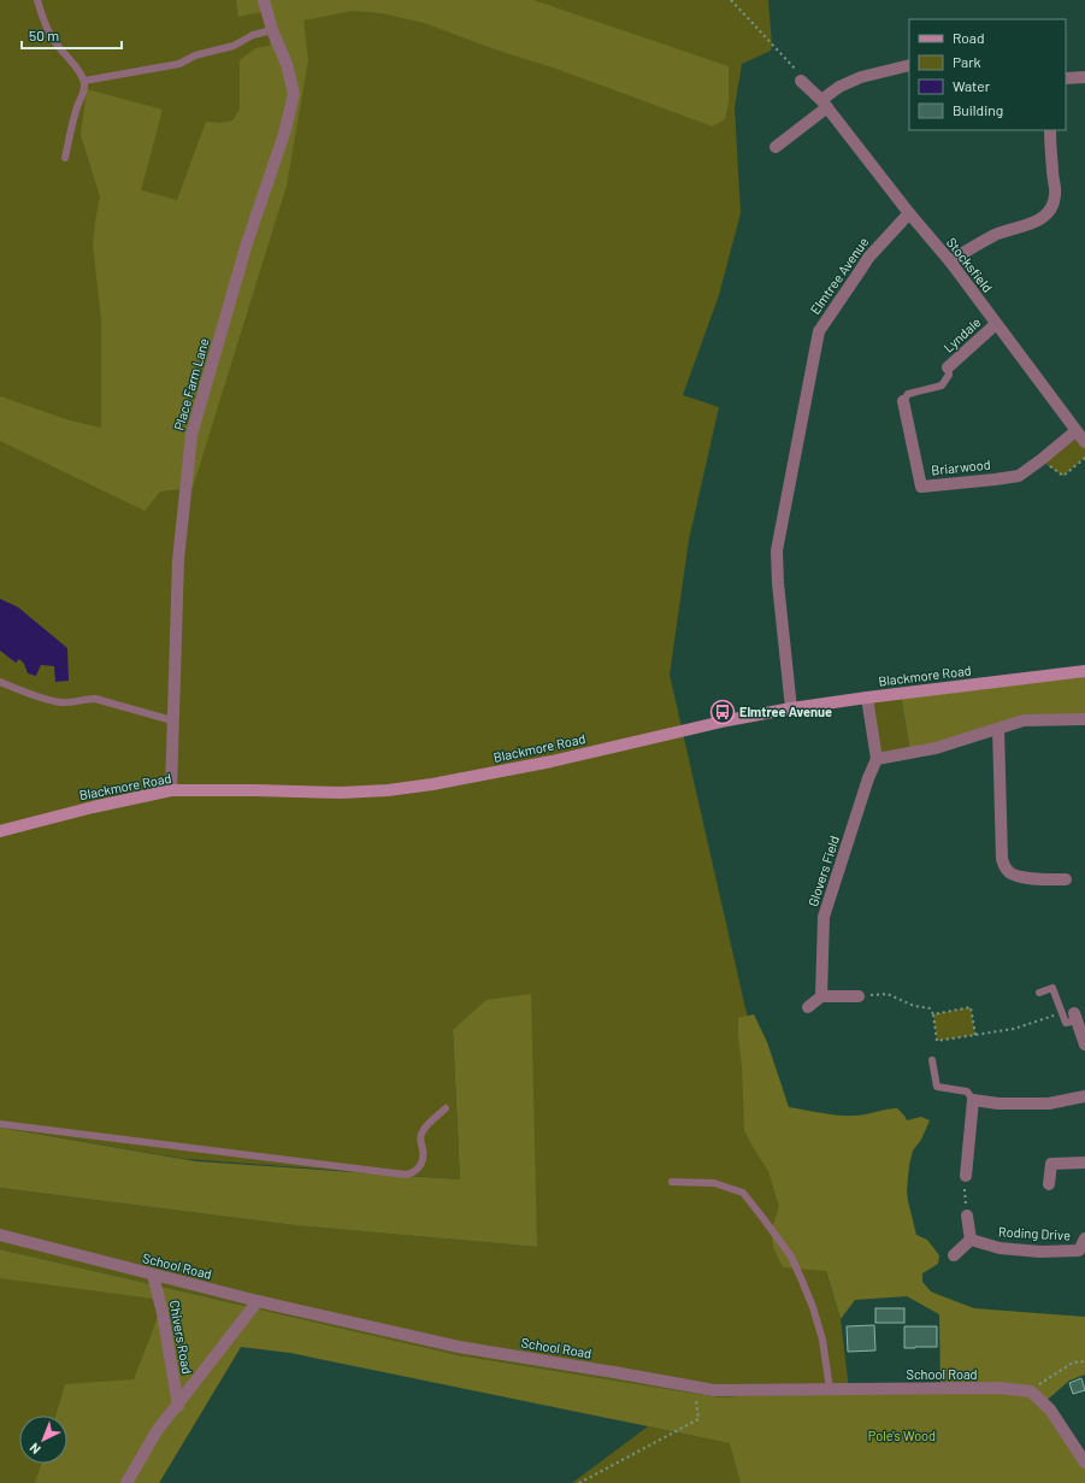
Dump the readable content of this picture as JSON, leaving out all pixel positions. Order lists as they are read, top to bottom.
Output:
{
  "streets": {
    "street": [
      "Stocksfield",
      "Elmtree Avenue",
      "Lyndale",
      "Place Farm Lane",
      "Briarwood",
      "Blackmore Road",
      "Glovers Field",
      "Roding Drive",
      "School Road",
      "Chivers Road"
    ]
  },
  "crossings": [
    ["Stocksfield", "Elmtree Avenue"],
    ["Stocksfield", "Lyndale"],
    ["Stocksfield", "Briarwood"],
    ["Elmtree Avenue", "Blackmore Road"],
    ["Place Farm Lane", "Blackmore Road"],
    ["School Road", "Chivers Road"]
  ],
  "parks": ["Pole's Wood"],
  "places": {
    "bus stop": ["Elmtree Avenue"]
  },
  "legend": [
    "Road",
    "Park",
    "Water",
    "Building"
  ],
  "scale_bar": "50 m",
  "north": "bottom left"
}
